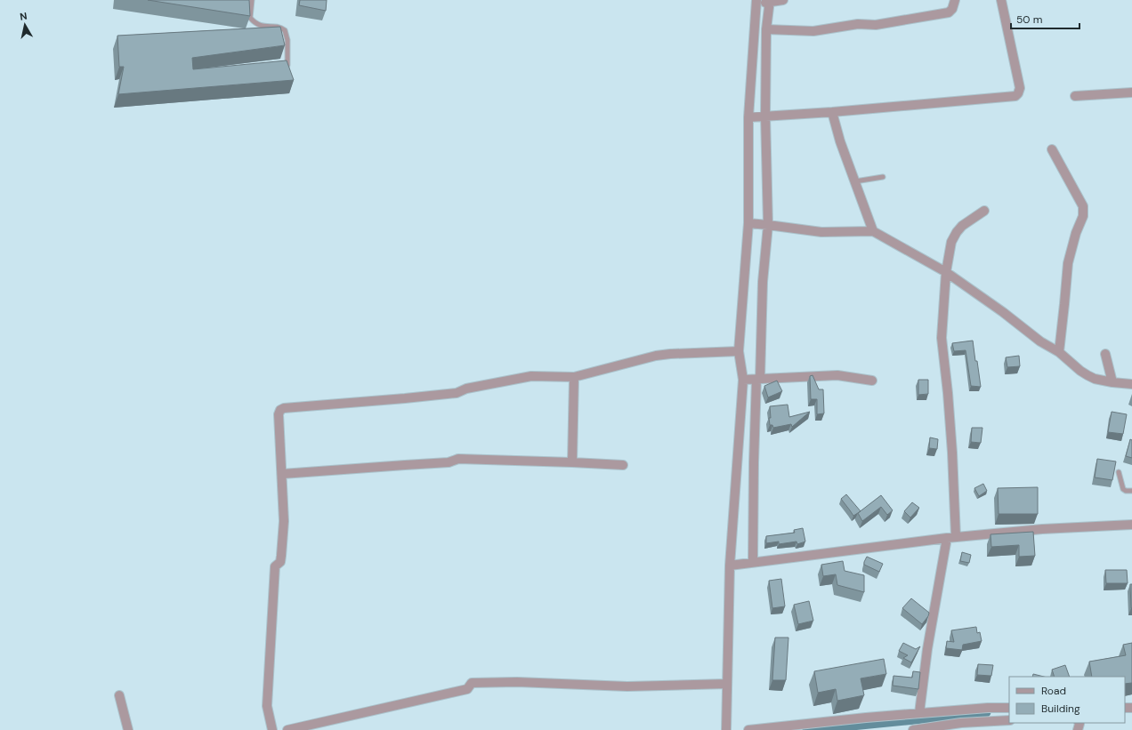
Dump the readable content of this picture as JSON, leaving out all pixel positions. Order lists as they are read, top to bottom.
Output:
{
  "legend": ["Road", "Building"],
  "scale_bar": "50 m",
  "north": "top"
}
